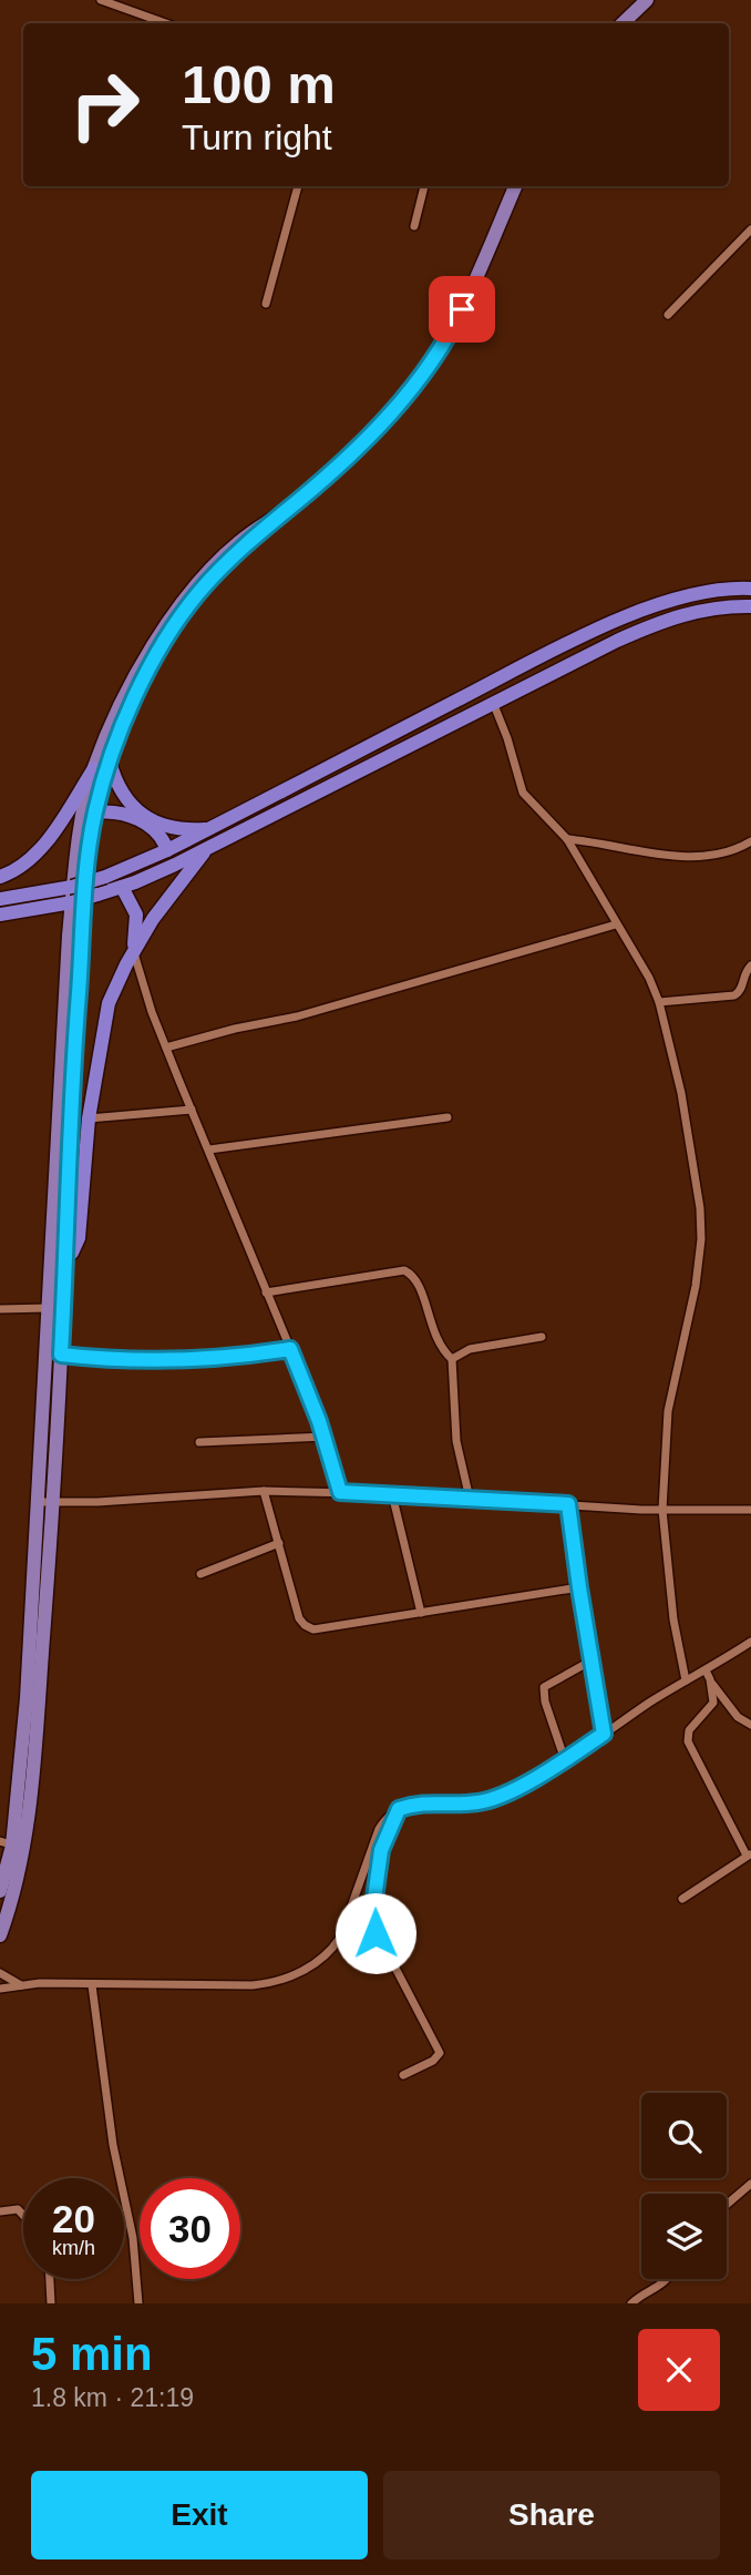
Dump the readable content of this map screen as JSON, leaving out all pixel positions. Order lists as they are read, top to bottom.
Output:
{
  "page": {
    "turn": ["100 m", "Turn right"],
    "speed": "20 km/h",
    "limit": "30",
    "heading": ["5 min", "1.8 km · 21:19"],
    "buttons": ["Exit", "Share"]
  }
}
